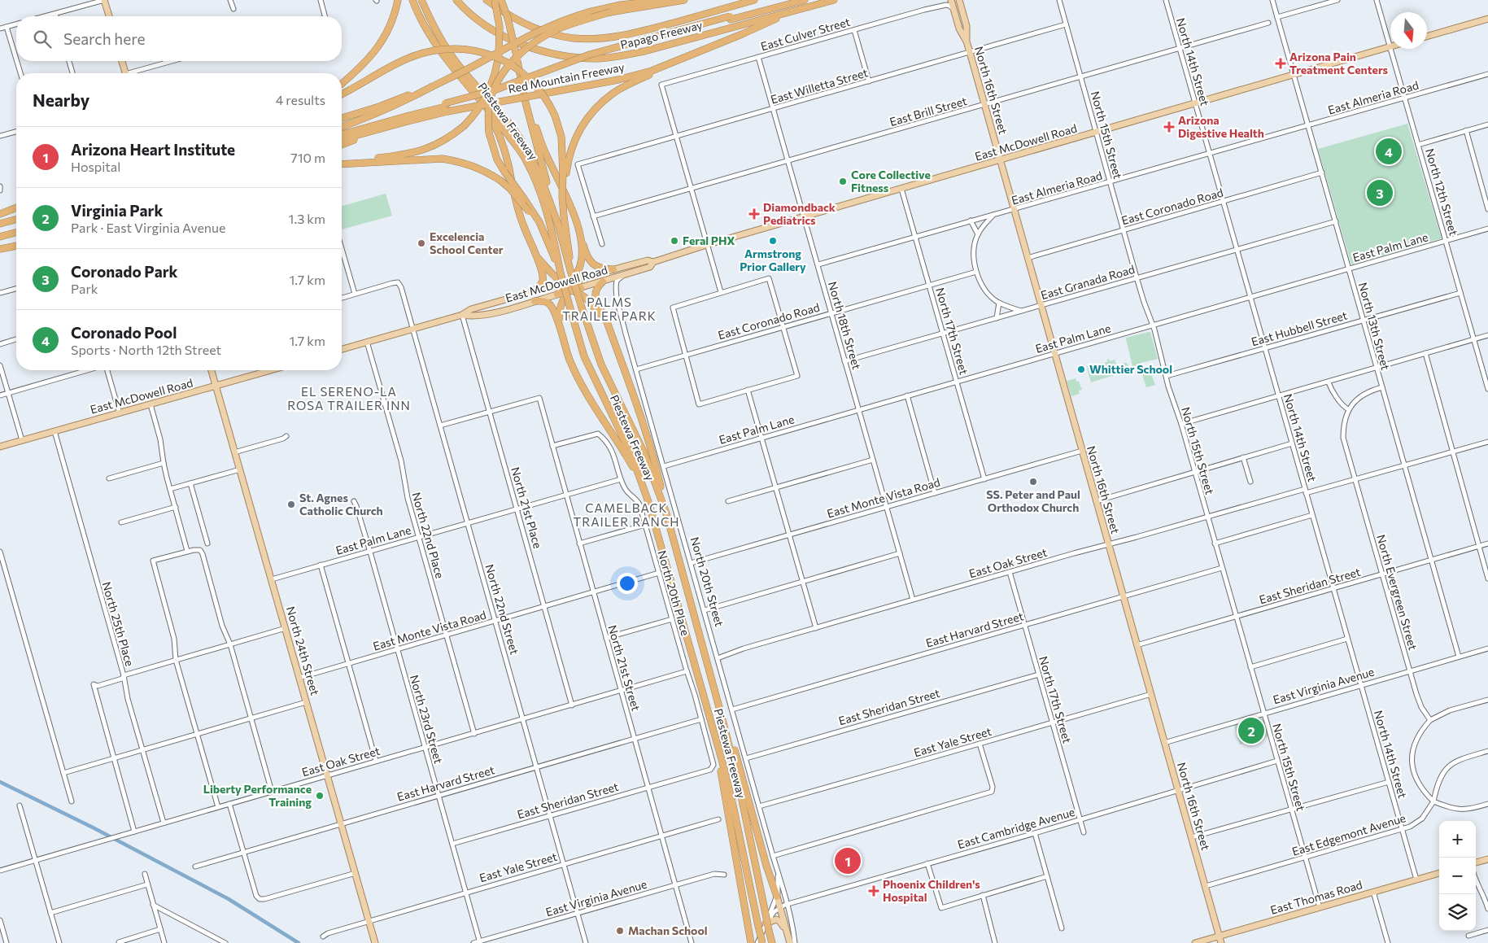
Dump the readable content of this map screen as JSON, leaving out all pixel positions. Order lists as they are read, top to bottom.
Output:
{
  "streets": {
    "highway": ["Papago Freeway", "Red Mountain Freeway", "Piestewa Freeway"],
    "main road": [
      "North 16th Street",
      "East McDowell Road",
      "North 20th Street",
      "North 24th Street",
      "East Thomas Road"
    ],
    "street": [
      "East Culver Street",
      "North 14th Street",
      "East Willetta Street",
      "East Almeria Road",
      "East Brill Street",
      "North 15th Street",
      "North 12th Street",
      "East Coronado Road",
      "East Palm Lane",
      "East Granada Road",
      "North 18th Street",
      "North 13th Street",
      "East Hubbell Street",
      "North 17th Street",
      "East Monte Vista Road",
      "North 21st Place",
      "North 22nd Place",
      "East Oak Street",
      "East Sheridan Street",
      "North Evergreen Street",
      "North 20th Place",
      "North 22nd Street",
      "North 25th Place",
      "East Harvard Street",
      "North 21st Street",
      "East Virginia Avenue",
      "North 23rd Street",
      "East Yale Street",
      "East Cambridge Avenue",
      "East Edgemont Avenue"
    ]
  },
  "crossings": [
    ["East Culver Street", "East Willetta Street"],
    ["East Culver Street", "North 16th Street"],
    ["East Culver Street", "North 18th Street"],
    ["Papago Freeway", "Red Mountain Freeway"],
    ["North 14th Street", "East Almeria Road"],
    ["North 14th Street", "East Brill Street"],
    ["North 14th Street", "East McDowell Road"],
    ["North 14th Street", "East Coronado Road"],
    ["North 14th Street", "East Palm Lane"],
    ["North 14th Street", "East Granada Road"],
    ["North 14th Street", "East Hubbell Street"],
    ["North 14th Street", "East Oak Street"],
    ["North 14th Street", "East Sheridan Street"],
    ["North 14th Street", "East Virginia Avenue"],
    ["North 14th Street", "East Edgemont Avenue"],
    ["North 14th Street", "East Thomas Road"],
    ["East Willetta Street", "North 16th Street"],
    ["East Willetta Street", "East Brill Street"],
    ["East Willetta Street", "North 15th Street"],
    ["East Willetta Street", "North 18th Street"],
    ["North 16th Street", "East Almeria Road"],
    ["North 16th Street", "East Brill Street"],
    ["North 16th Street", "East McDowell Road"],
    ["North 16th Street", "East Coronado Road"],
    ["North 16th Street", "East Palm Lane"],
    ["North 16th Street", "East Granada Road"],
    ["North 16th Street", "East Monte Vista Road"],
    ["North 16th Street", "East Oak Street"],
    ["North 16th Street", "East Sheridan Street"],
    ["North 16th Street", "East Harvard Street"],
    ["North 16th Street", "East Virginia Avenue"],
    ["North 16th Street", "East Yale Street"],
    ["North 16th Street", "East Cambridge Avenue"],
    ["North 16th Street", "East Edgemont Avenue"],
    ["North 16th Street", "East Thomas Road"],
    ["East Almeria Road", "North 15th Street"],
    ["East Almeria Road", "North 12th Street"],
    ["East Almeria Road", "North 18th Street"],
    ["East Almeria Road", "North 13th Street"],
    ["East Almeria Road", "North 17th Street"],
    ["East Brill Street", "North 15th Street"],
    ["East Brill Street", "North 18th Street"],
    ["North 15th Street", "East McDowell Road"],
    ["North 15th Street", "East Coronado Road"],
    ["North 15th Street", "East Palm Lane"],
    ["North 15th Street", "East Granada Road"],
    ["North 15th Street", "East Hubbell Street"],
    ["North 15th Street", "East Oak Street"],
    ["North 15th Street", "East Sheridan Street"],
    ["North 15th Street", "East Harvard Street"],
    ["North 15th Street", "East Virginia Avenue"],
    ["North 15th Street", "East Cambridge Avenue"],
    ["North 15th Street", "East Edgemont Avenue"],
    ["North 15th Street", "East Thomas Road"],
    ["East McDowell Road", "North 12th Street"],
    ["East McDowell Road", "North 18th Street"],
    ["East McDowell Road", "North 13th Street"],
    ["East McDowell Road", "North 17th Street"],
    ["East McDowell Road", "North 21st Place"],
    ["East McDowell Road", "North 22nd Place"],
    ["East McDowell Road", "North 20th Street"],
    ["East McDowell Road", "North 22nd Street"],
    ["East McDowell Road", "North 25th Place"],
    ["East McDowell Road", "North 24th Street"],
    ["North 12th Street", "East Palm Lane"],
    ["North 12th Street", "East Hubbell Street"],
    ["East Coronado Road", "North 18th Street"],
    ["East Coronado Road", "North 13th Street"],
    ["East Coronado Road", "North 17th Street"],
    ["East Coronado Road", "North 20th Street"],
    ["East Palm Lane", "North 18th Street"],
    ["East Palm Lane", "North 13th Street"],
    ["East Palm Lane", "North 17th Street"],
    ["East Palm Lane", "North 21st Place"],
    ["East Palm Lane", "North 22nd Place"],
    ["East Palm Lane", "North 20th Street"],
    ["East Palm Lane", "North 20th Place"],
    ["East Palm Lane", "North 22nd Street"],
    ["East Palm Lane", "North 24th Street"],
    ["East Palm Lane", "North 21st Street"],
    ["East Palm Lane", "North 23rd Street"],
    ["East Granada Road", "North 18th Street"],
    ["East Granada Road", "North 13th Street"],
    ["East Granada Road", "North 17th Street"],
    ["North 18th Street", "East Monte Vista Road"],
    ["North 18th Street", "East Oak Street"],
    ["North 13th Street", "East Hubbell Street"],
    ["North 13th Street", "East Oak Street"],
    ["North 13th Street", "East Sheridan Street"],
    ["North 13th Street", "East Virginia Avenue"],
    ["North 17th Street", "East Monte Vista Road"],
    ["North 17th Street", "East Oak Street"],
    ["North 17th Street", "East Sheridan Street"],
    ["North 17th Street", "East Harvard Street"],
    ["North 17th Street", "East Yale Street"],
    ["North 17th Street", "East Cambridge Avenue"],
    ["East Monte Vista Road", "North 21st Place"],
    ["East Monte Vista Road", "North 22nd Place"],
    ["East Monte Vista Road", "North 20th Street"],
    ["East Monte Vista Road", "North 20th Place"],
    ["East Monte Vista Road", "North 22nd Street"],
    ["East Monte Vista Road", "North 24th Street"],
    ["East Monte Vista Road", "North 21st Street"],
    ["East Monte Vista Road", "North 23rd Street"],
    ["North 21st Place", "East Oak Street"],
    ["North 21st Place", "North 21st Street"],
    ["North 22nd Place", "East Oak Street"],
    ["East Oak Street", "North 20th Street"],
    ["East Oak Street", "North Evergreen Street"],
    ["East Oak Street", "North 20th Place"],
    ["East Oak Street", "North 22nd Street"],
    ["East Oak Street", "North 25th Place"],
    ["East Oak Street", "North 24th Street"],
    ["East Oak Street", "North 21st Street"],
    ["East Oak Street", "North 23rd Street"],
    ["North 20th Street", "East Sheridan Street"],
    ["North 20th Street", "East Harvard Street"],
    ["North 20th Street", "East Yale Street"],
    ["North 20th Street", "East Cambridge Avenue"],
    ["East Sheridan Street", "North Evergreen Street"],
    ["East Sheridan Street", "North 20th Place"],
    ["East Sheridan Street", "North 22nd Street"],
    ["East Sheridan Street", "North 21st Street"],
    ["East Sheridan Street", "North 23rd Street"],
    ["North Evergreen Street", "East Virginia Avenue"],
    ["North 20th Place", "East Harvard Street"],
    ["North 20th Place", "North 21st Street"],
    ["North 22nd Street", "East Harvard Street"],
    ["North 22nd Street", "East Virginia Avenue"],
    ["North 22nd Street", "East Yale Street"],
    ["East Harvard Street", "North 24th Street"],
    ["East Harvard Street", "North 21st Street"],
    ["East Harvard Street", "North 23rd Street"],
    ["North 24th Street", "East Yale Street"],
    ["North 21st Street", "East Virginia Avenue"],
    ["North 21st Street", "East Yale Street"],
    ["East Virginia Avenue", "North 23rd Street"],
    ["North 23rd Street", "East Yale Street"]
  ],
  "districts": ["PALMS TRAILER PARK", "EL SERENO-LA ROSA TRAILER INN", "CAMELBACK TRAILER RANCH"],
  "places": {
    "health": [
      "Arizona Pain Treatment Centers",
      "Arizona Digestive Health",
      "Diamondback Pediatrics",
      "Phoenix Children's Hospital"
    ],
    "other": [
      "Core Collective Fitness",
      "Feral PHX",
      "Armstrong Prior Gallery",
      "Excelencia School Center",
      "Whittier School",
      "SS. Peter and Paul Orthodox Church",
      "St. Agnes Catholic Church",
      "Liberty Performance Training",
      "Machan School"
    ]
  },
  "north": "bottom",
  "page": {
    "search": "Search here",
    "heading": ["Nearby", "4 results"],
    "list": [
      {
        "mark": "1",
        "name": "Arizona Heart Institute",
        "note": "Hospital",
        "value": "710 m"
      },
      {
        "mark": "2",
        "name": "Virginia Park",
        "note": "Park · East Virginia Avenue",
        "value": "1.3 km"
      },
      {
        "mark": "3",
        "name": "Coronado Park",
        "note": "Park",
        "value": "1.7 km"
      },
      {
        "mark": "4",
        "name": "Coronado Pool",
        "note": "Sports · North 12th Street",
        "value": "1.7 km"
      }
    ],
    "pins": [
      "4",
      "3",
      "2",
      "1"
    ],
    "map_buttons": ["+", "−"]
  }
}
